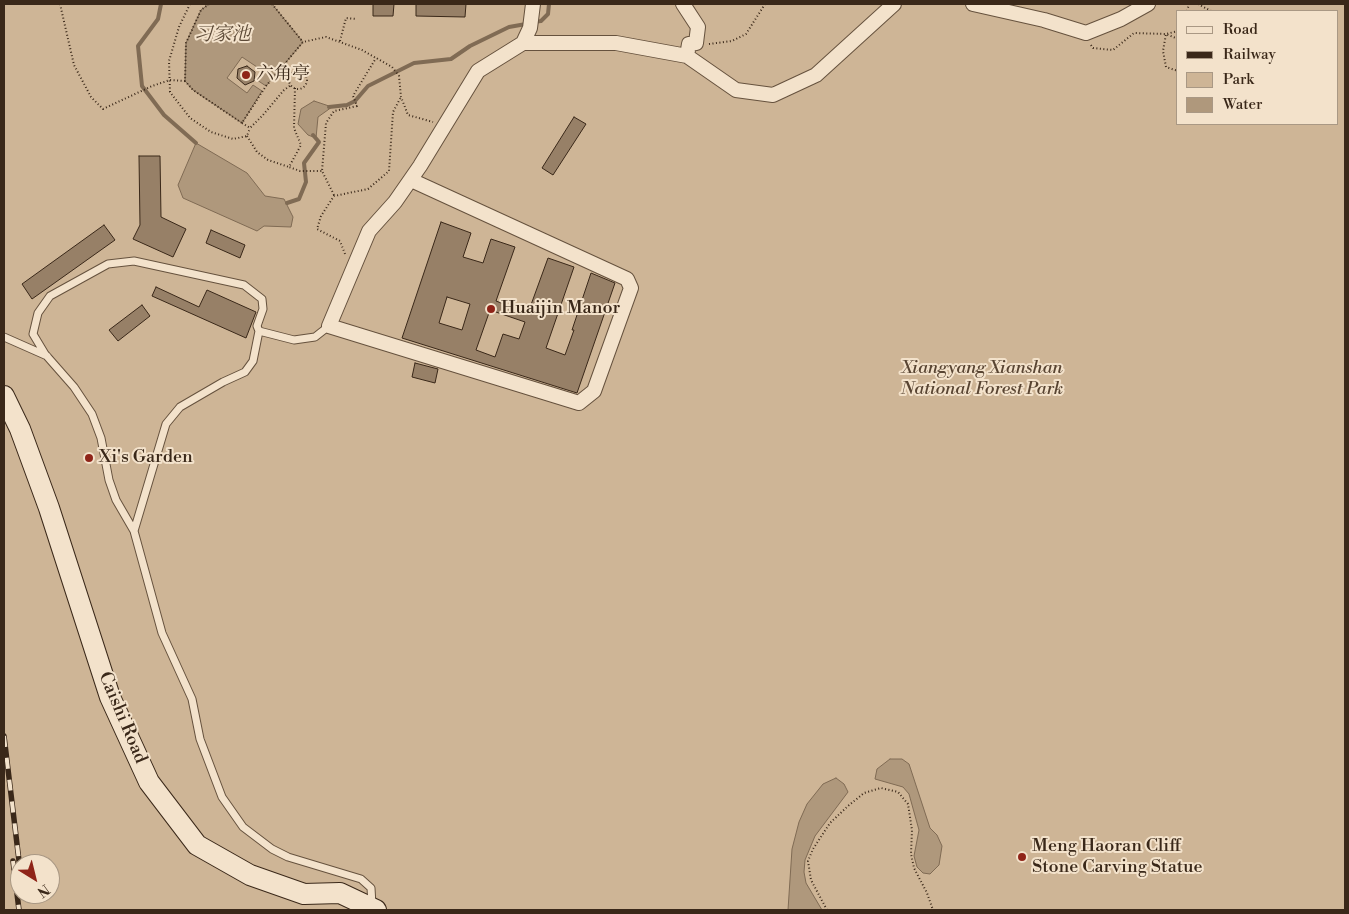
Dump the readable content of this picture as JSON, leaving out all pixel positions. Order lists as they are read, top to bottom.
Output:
{
  "streets": {
    "street": ["Caishi Road"]
  },
  "water": ["习家池"],
  "parks": ["Xiangyang Xianshan National Forest Park"],
  "places": [
    "六角亭",
    "Huaijin Manor",
    "Xi's Garden",
    "Meng Haoran Cliff Stone Carving Statue"
  ],
  "legend": [
    "Road",
    "Railway",
    "Park",
    "Water"
  ],
  "north": "bottom right"
}
